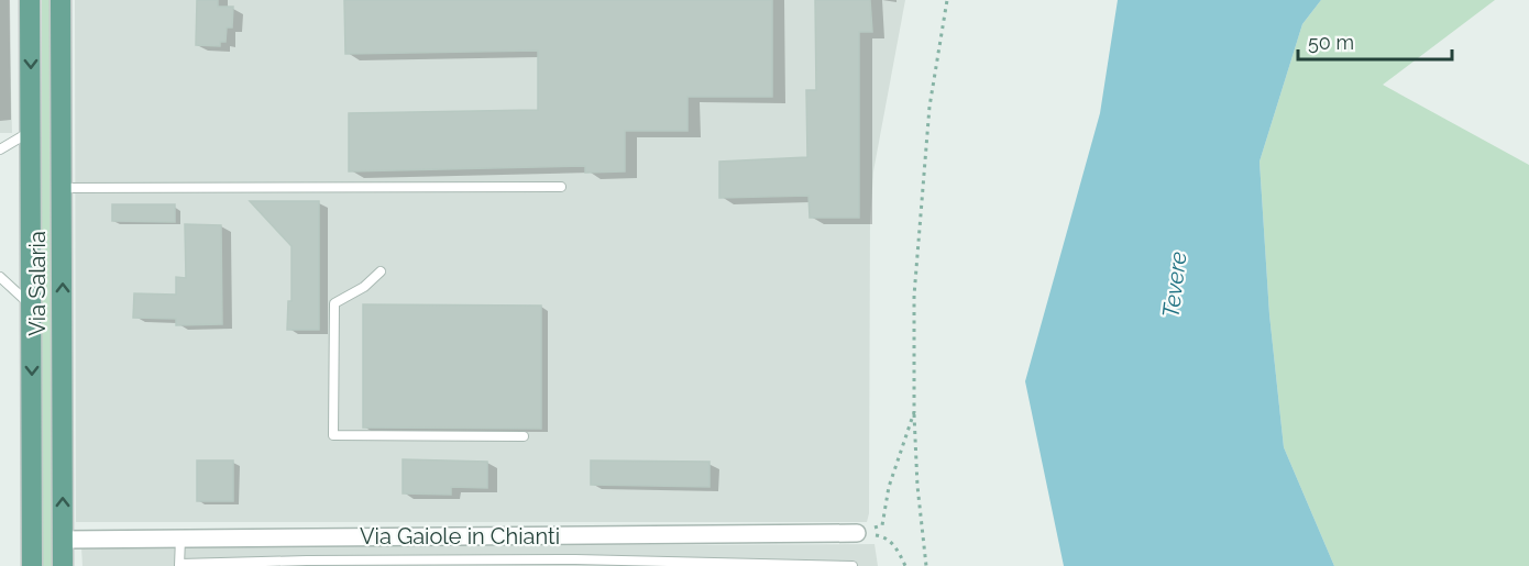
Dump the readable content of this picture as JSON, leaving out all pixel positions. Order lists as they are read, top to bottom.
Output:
{
  "streets": {
    "main road": ["Via Salaria"],
    "street": ["Via Gaiole in Chianti"]
  },
  "crossings": [
    ["Via Salaria", "Via Gaiole in Chianti"]
  ],
  "water": ["Tevere"],
  "scale_bar": "50 m"
}
